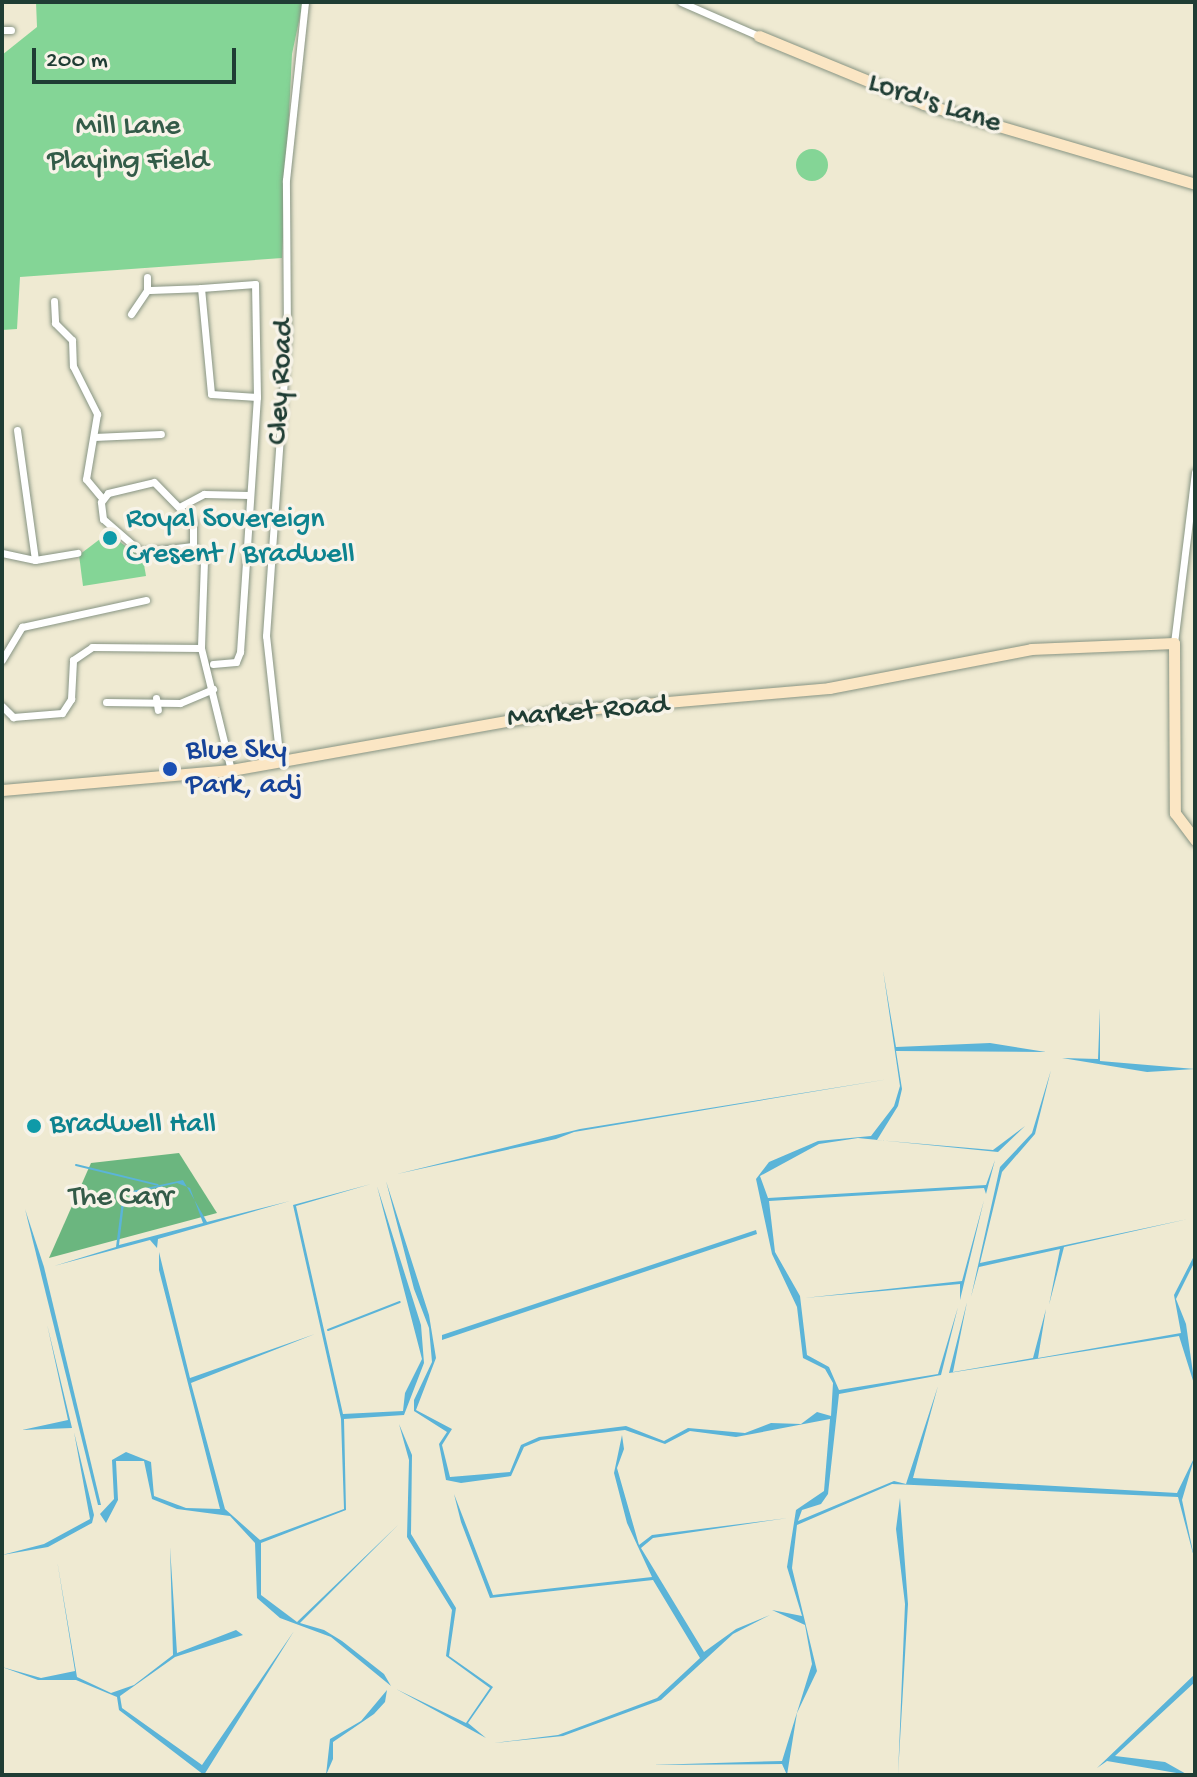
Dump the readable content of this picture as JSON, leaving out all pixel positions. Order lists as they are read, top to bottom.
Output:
{
  "streets": {
    "street": ["Lord's Lane", "Cley Road", "Market Road"]
  },
  "crossings": [
    ["Cley Road", "Market Road"]
  ],
  "parks": ["Mill Lane Playing Field", "The Carr"],
  "places": ["Royal Sovereign Cresent / Bradwell", "Blue Sky Park, adj", "Bradwell Hall"],
  "scale_bar": "200 m"
}
